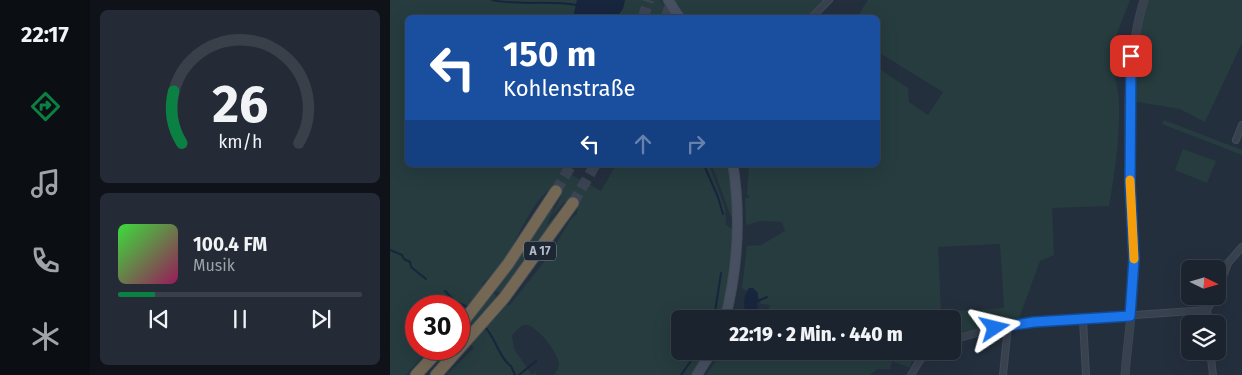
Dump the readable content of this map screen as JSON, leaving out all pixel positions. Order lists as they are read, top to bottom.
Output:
{
  "streets": {
    "highway": ["A 17"]
  },
  "north": "right",
  "page": {
    "tabs": "22:17",
    "turn": ["150 m", "Kohlenstraße"],
    "song": ["100.4 FM", "Musik"],
    "limit": "30",
    "trip": "22:19 · 2 Min. · 440 m",
    "gauge": ["26", "km/h"]
  }
}
